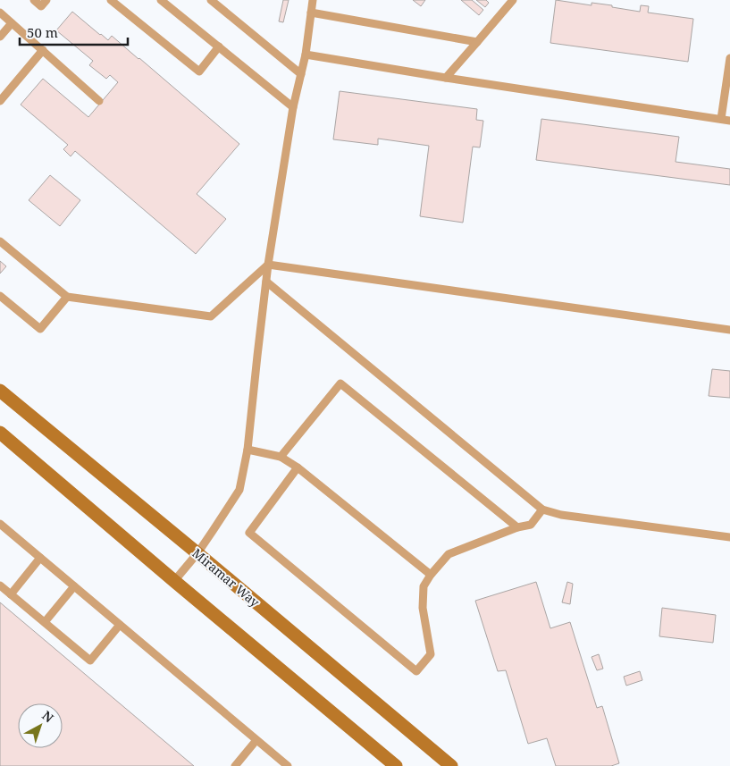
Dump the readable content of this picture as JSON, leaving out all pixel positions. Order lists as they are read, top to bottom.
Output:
{
  "streets": {
    "main road": ["Miramar Way"]
  },
  "scale_bar": "50 m",
  "north": "top right"
}
